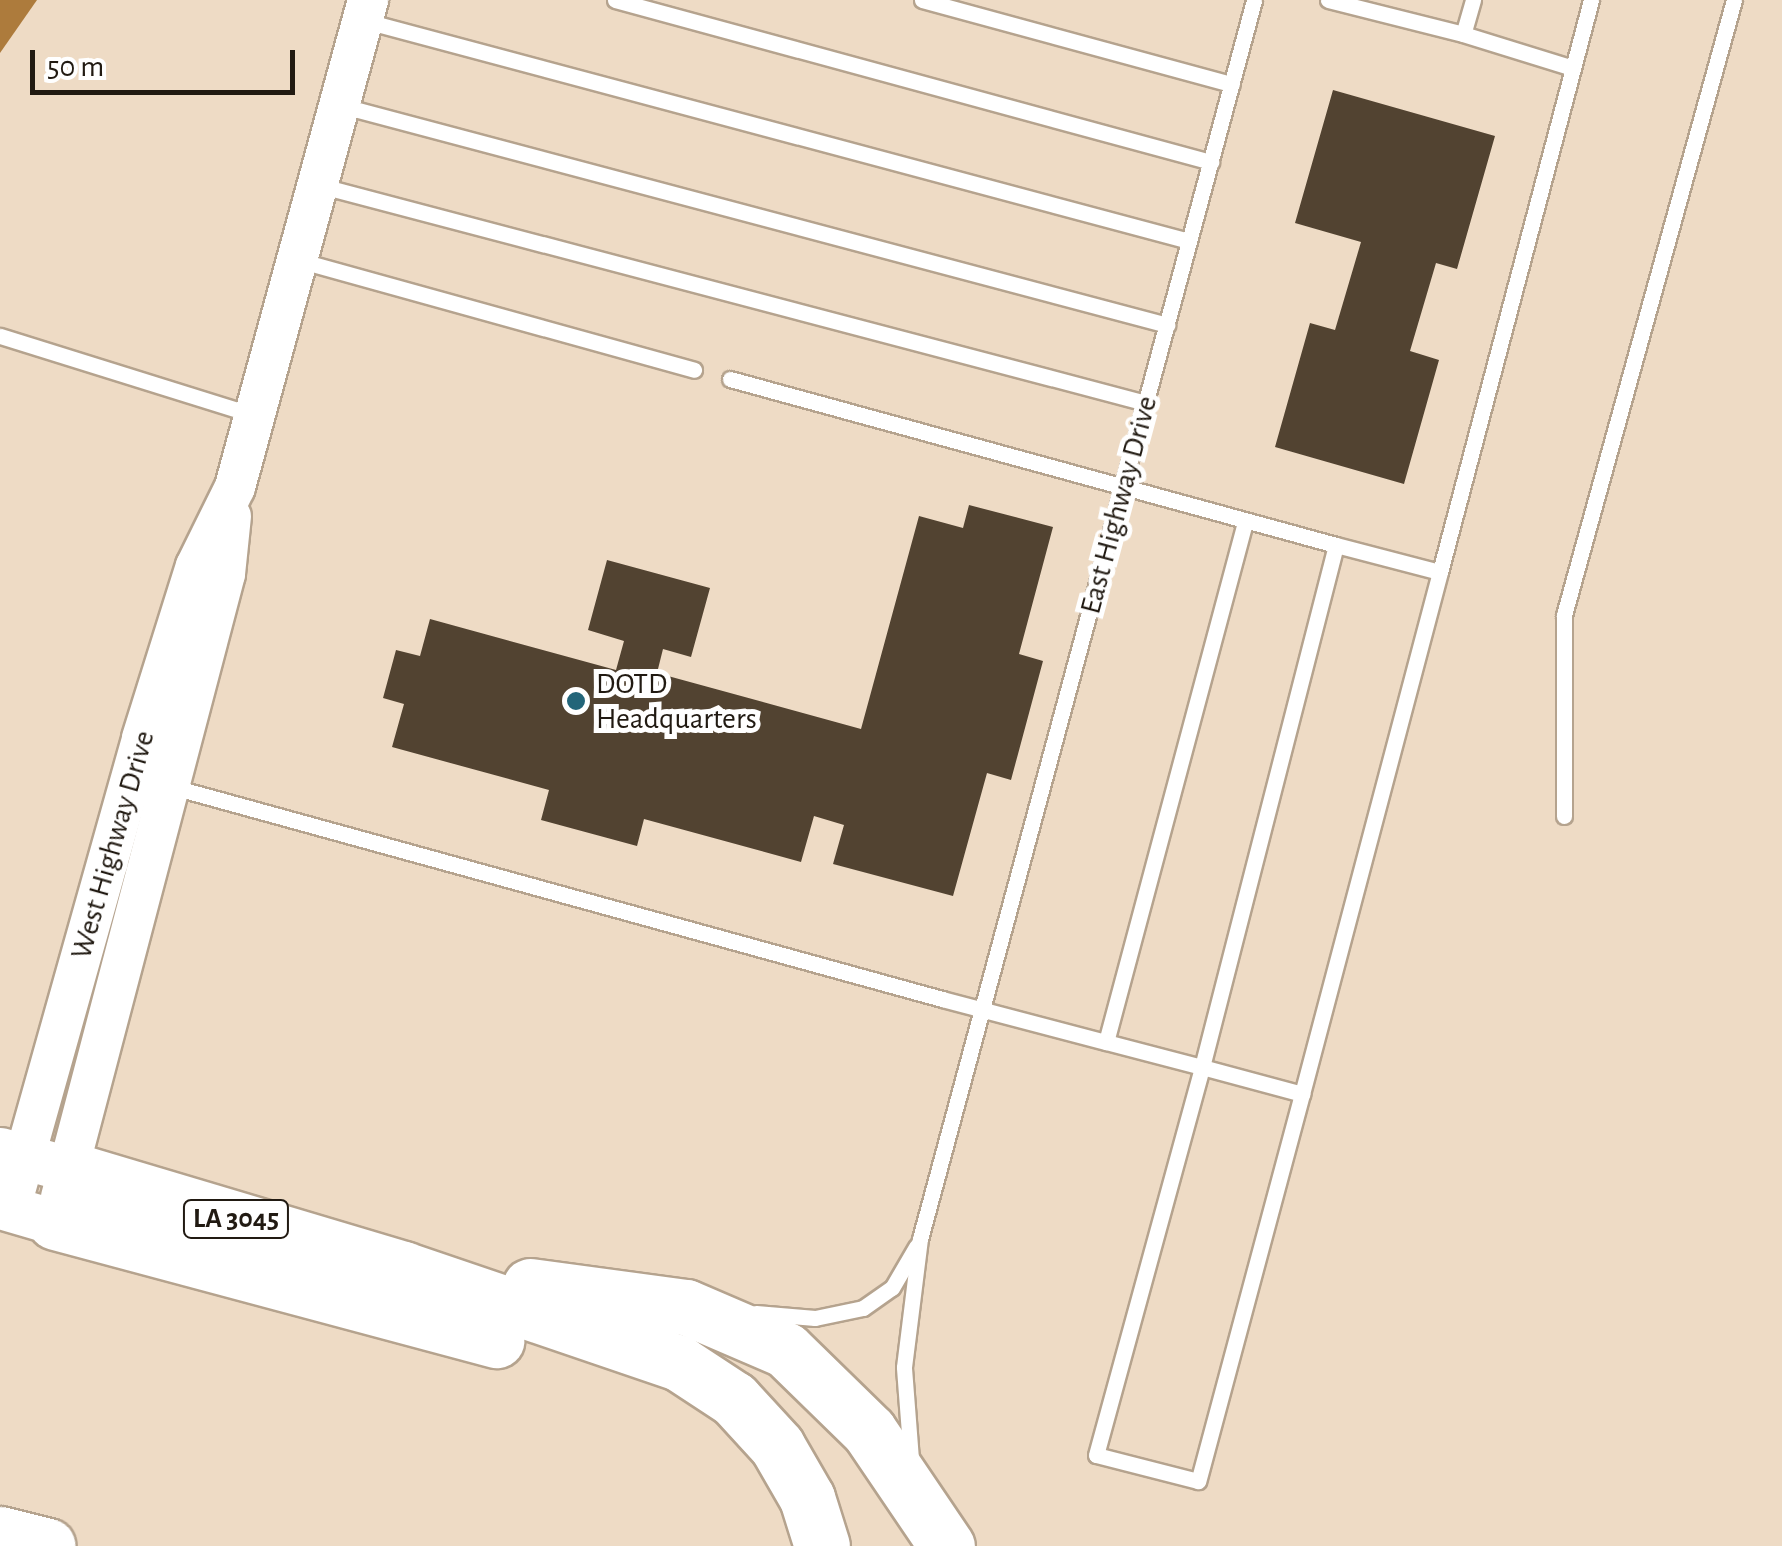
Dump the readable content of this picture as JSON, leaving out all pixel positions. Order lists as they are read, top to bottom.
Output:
{
  "streets": {
    "highway": ["LA 3045"],
    "street": ["West Highway Drive"],
    "lane": ["East Highway Drive"]
  },
  "crossings": [
    ["West Highway Drive", "LA 3045"]
  ],
  "places": ["DOTD Headquarters"],
  "scale_bar": "50 m"
}
